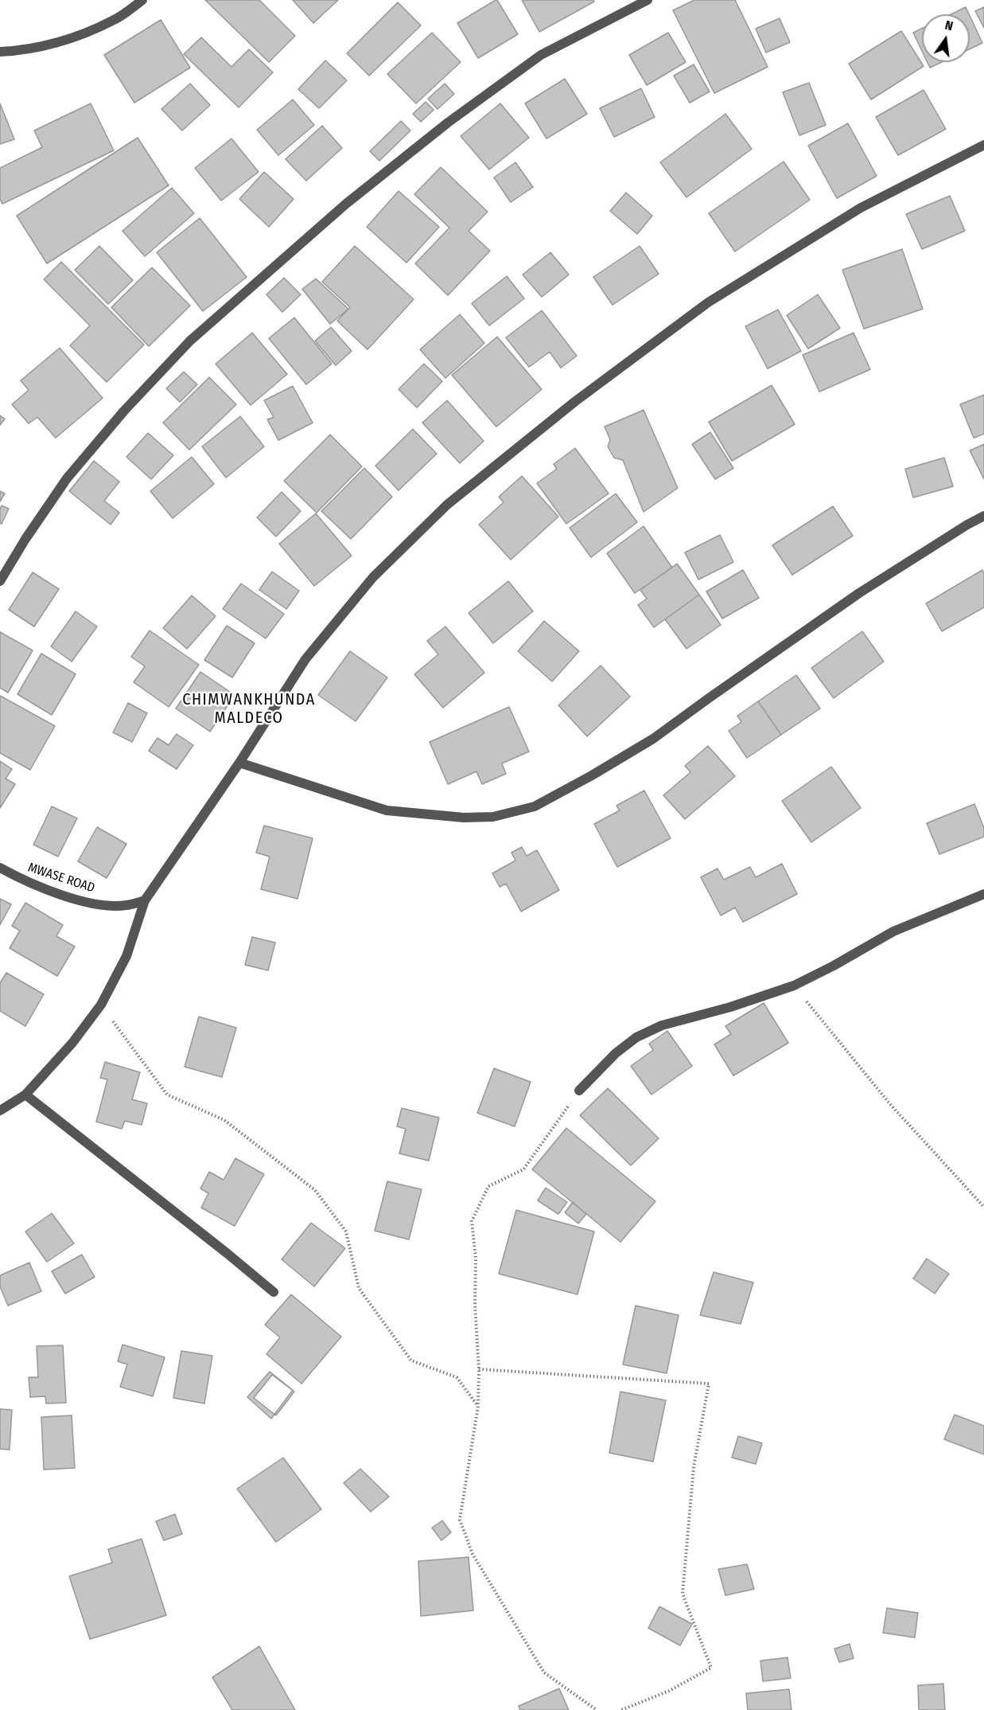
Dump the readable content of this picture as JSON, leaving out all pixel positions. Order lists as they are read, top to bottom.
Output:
{
  "streets": {
    "street": ["MWASE ROAD"]
  },
  "districts": ["CHIMWANKHUNDA MALDECO"],
  "north": "top"
}
